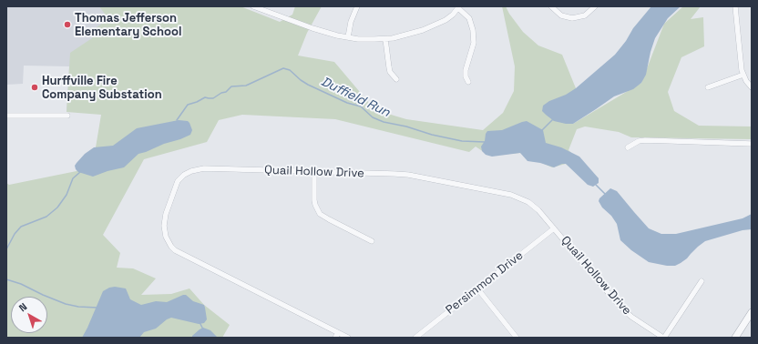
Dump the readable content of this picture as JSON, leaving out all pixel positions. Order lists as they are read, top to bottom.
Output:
{
  "streets": {
    "street": ["Quail Hollow Drive", "Persimmon Drive"]
  },
  "crossings": [
    ["Quail Hollow Drive", "Persimmon Drive"]
  ],
  "water": ["Duffield Run"],
  "places": ["Thomas Jefferson Elementary School", "Hurffville Fire Company Substation"],
  "north": "top left"
}
